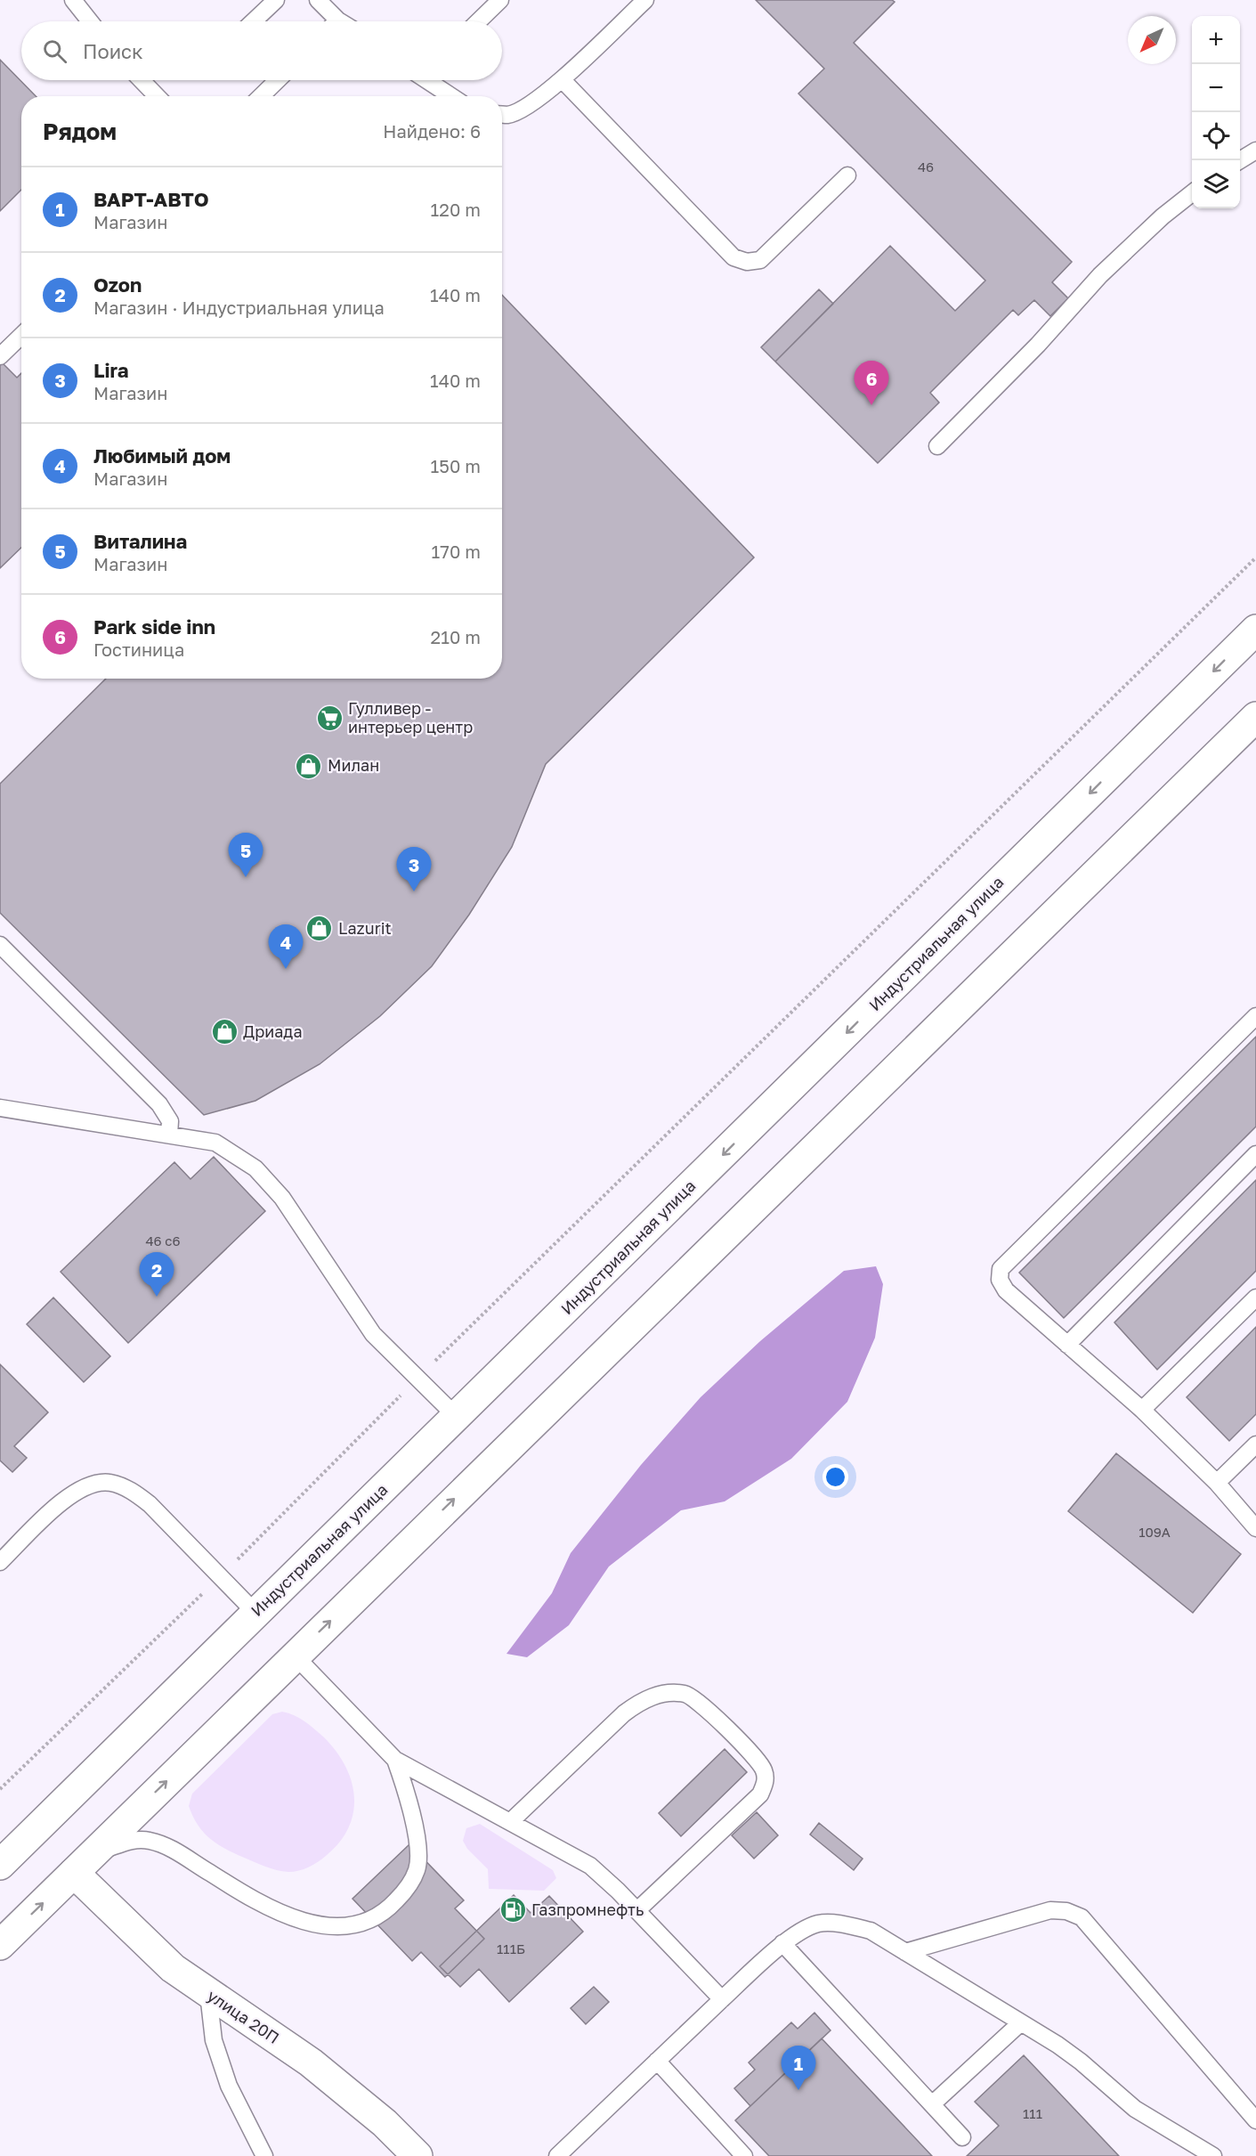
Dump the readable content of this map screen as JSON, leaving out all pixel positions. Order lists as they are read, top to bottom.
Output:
{
  "streets": {
    "main road": ["Индустриальная улица", "улица 20П"]
  },
  "places": {
    "supermarket": ["Гулливер - интерьер центр"],
    "shop": ["Милан", "Lazurit", "Дриада"],
    "fuel station": ["Газпромнефть"]
  },
  "house_numbers": [
    "46",
    "46 с6",
    "109А",
    "111Б",
    "111"
  ],
  "north": "bottom left",
  "page": {
    "map_buttons": ["+", "−"],
    "search": "Поиск",
    "heading": ["Рядом", "Найдено: 6"],
    "list": [
      {
        "mark": "1",
        "name": "ВАРТ-АВТО",
        "note": "Магазин",
        "value": "120 m"
      },
      {
        "mark": "2",
        "name": "Ozon",
        "note": "Магазин · Индустриальная улица",
        "value": "140 m"
      },
      {
        "mark": "3",
        "name": "Lira",
        "note": "Магазин",
        "value": "140 m"
      },
      {
        "mark": "4",
        "name": "Любимый дом",
        "note": "Магазин",
        "value": "150 m"
      },
      {
        "mark": "5",
        "name": "Виталина",
        "note": "Магазин",
        "value": "170 m"
      },
      {
        "mark": "6",
        "name": "Park side inn",
        "note": "Гостиница",
        "value": "210 m"
      }
    ],
    "pins": [
      "6",
      "5",
      "3",
      "4",
      "2",
      "1"
    ]
  }
}
